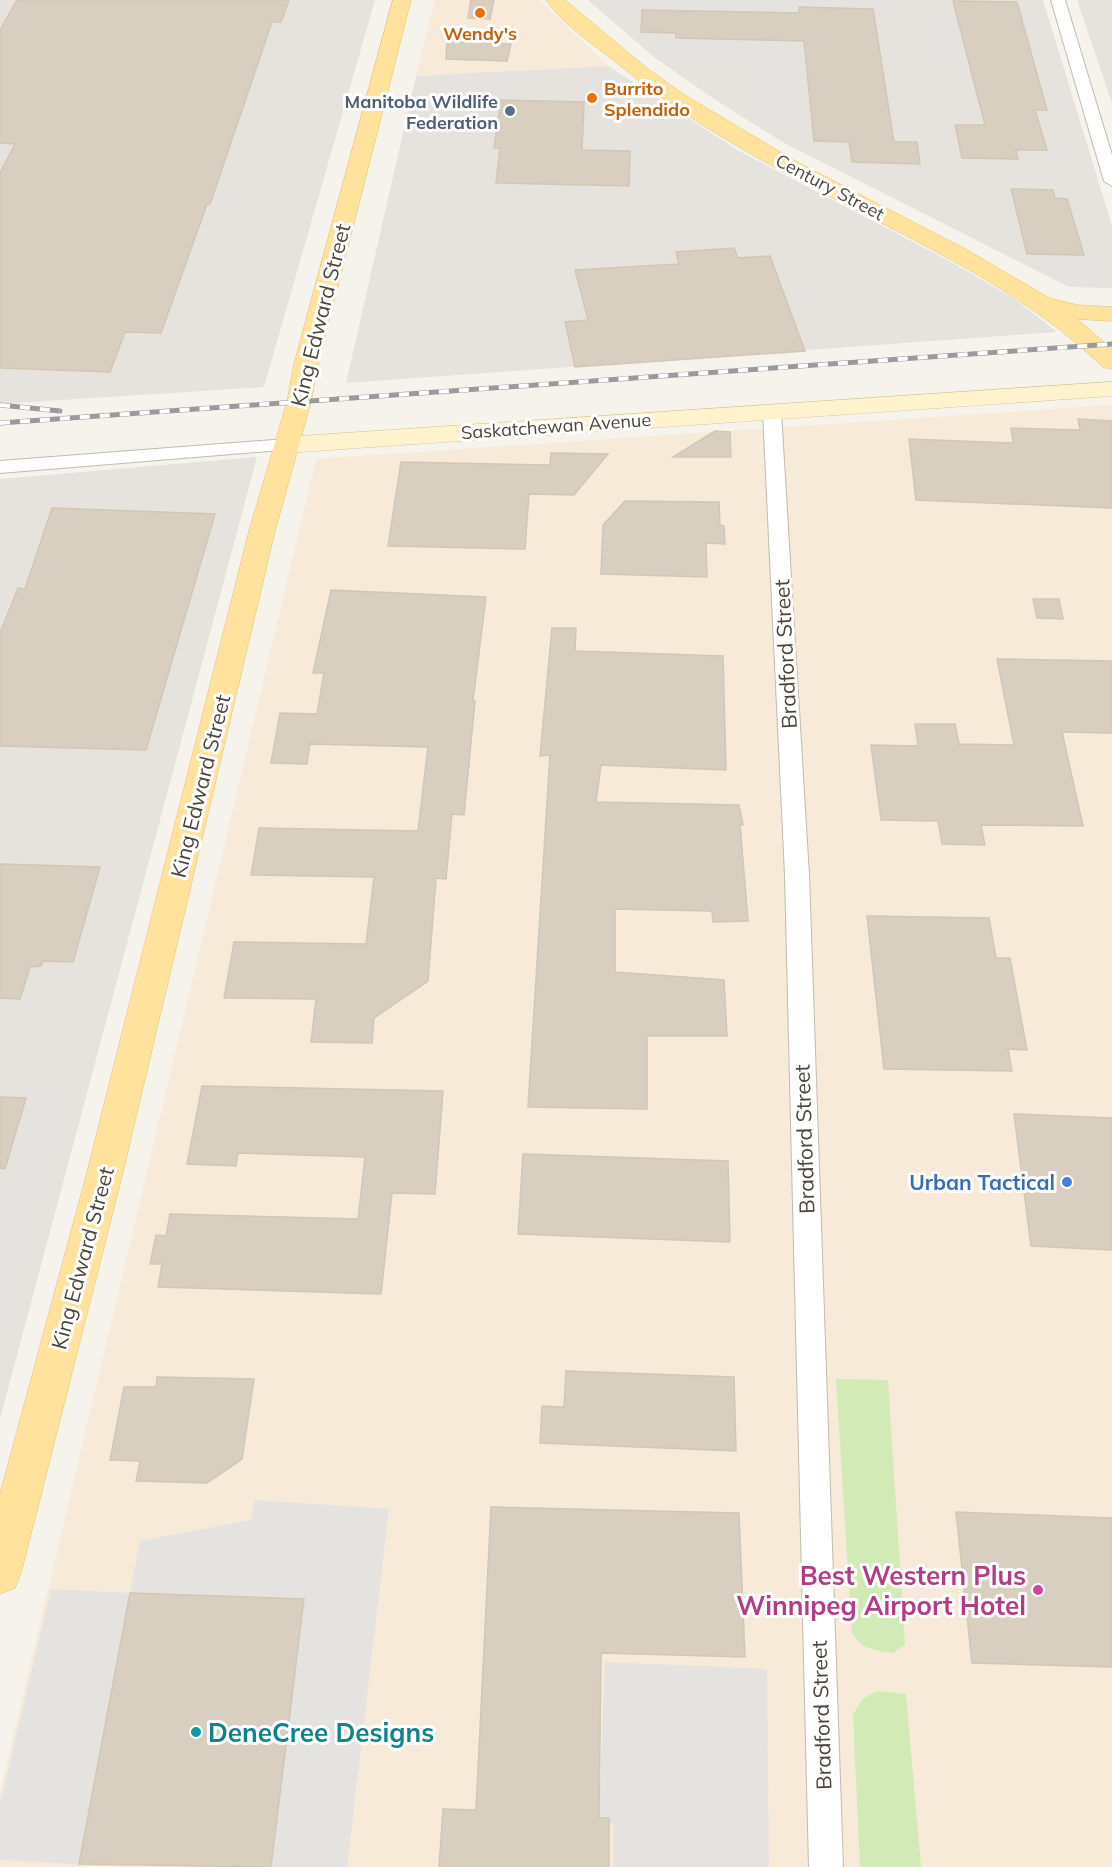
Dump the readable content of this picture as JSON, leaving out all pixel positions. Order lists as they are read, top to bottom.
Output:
{
  "streets": {
    "main road": ["Century Street", "King Edward Street"],
    "street": ["Saskatchewan Avenue", "Bradford Street"]
  },
  "crossings": [
    ["King Edward Street", "Saskatchewan Avenue"],
    ["Saskatchewan Avenue", "Bradford Street"]
  ],
  "places": [
    "Wendy's",
    "Burrito Splendido",
    "Manitoba Wildlife Federation",
    "Urban Tactical",
    "Best Western Plus Winnipeg Airport Hotel",
    "DeneCree Designs"
  ]
}
